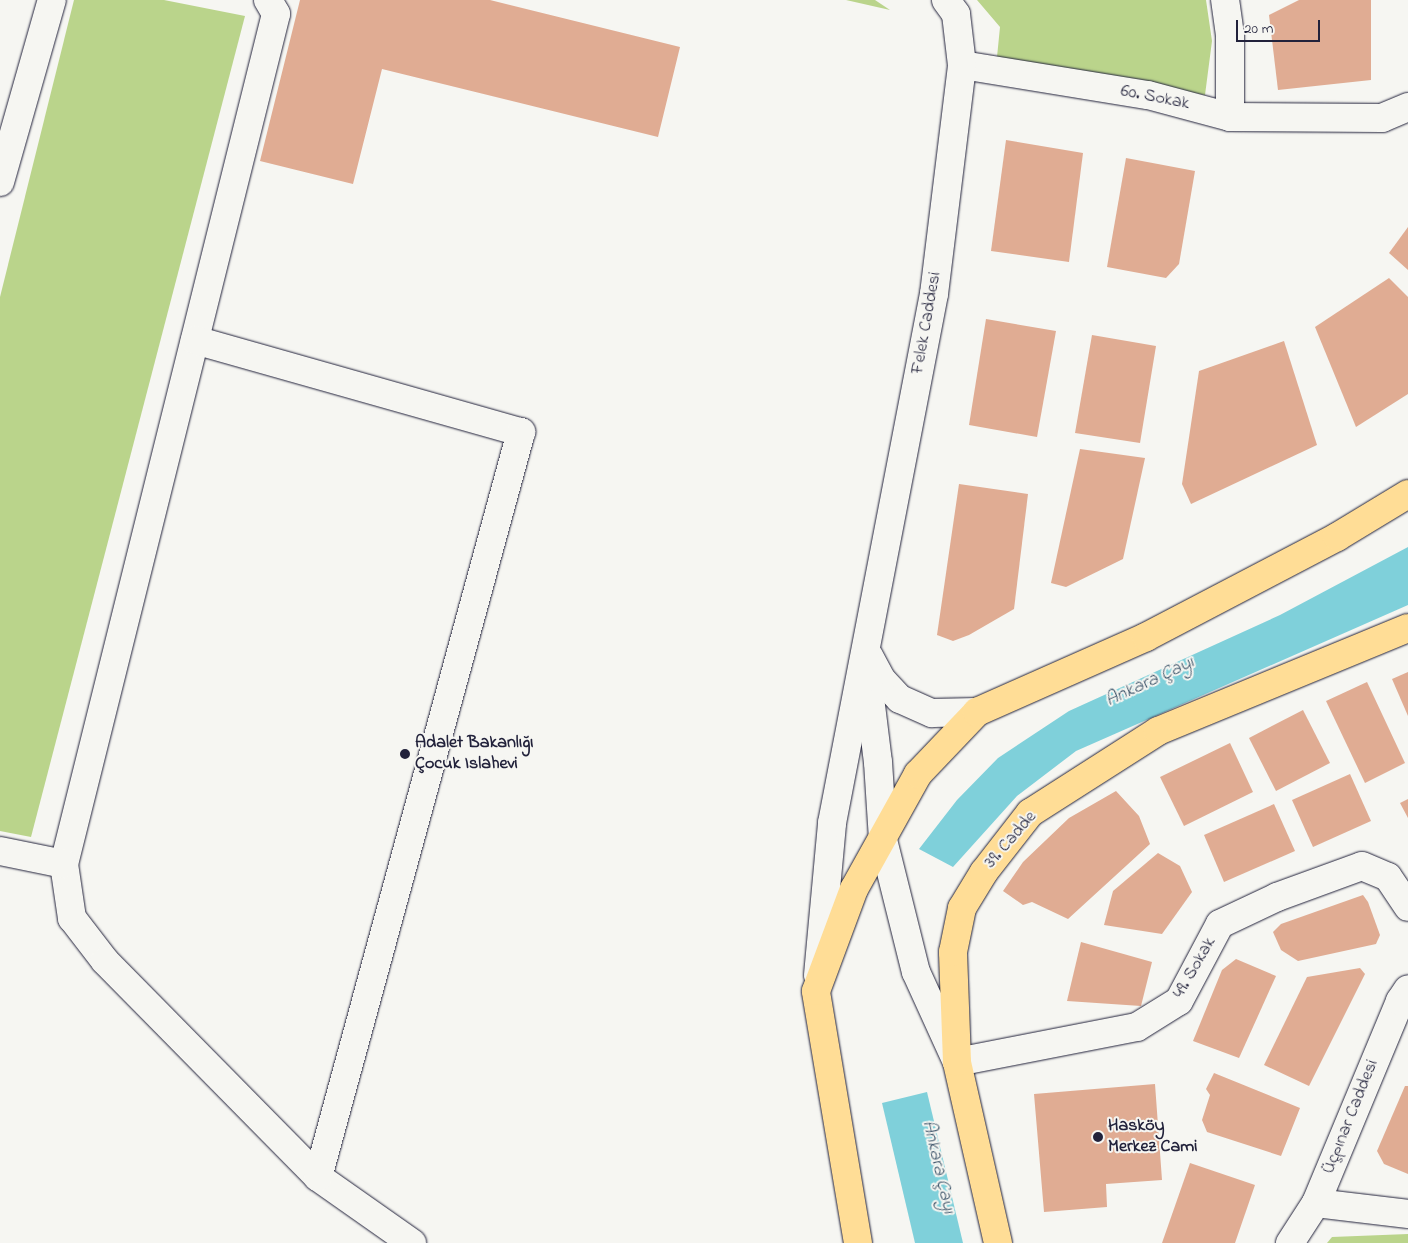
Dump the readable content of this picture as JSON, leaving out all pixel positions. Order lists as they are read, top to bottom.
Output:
{
  "streets": {
    "main road": ["39. Cadde"],
    "street": [
      "60. Sokak",
      "Felek Caddesi",
      "49. Sokak",
      "Üçpınar Caddesi"
    ]
  },
  "crossings": [
    ["60. Sokak", "Felek Caddesi"],
    ["39. Cadde", "49. Sokak"]
  ],
  "water": ["Ankara Çayı"],
  "places": ["Adalet Bakanlığı Çocuk Islahevi", "Hasköy Merkez Cami"],
  "scale_bar": "20 m"
}
